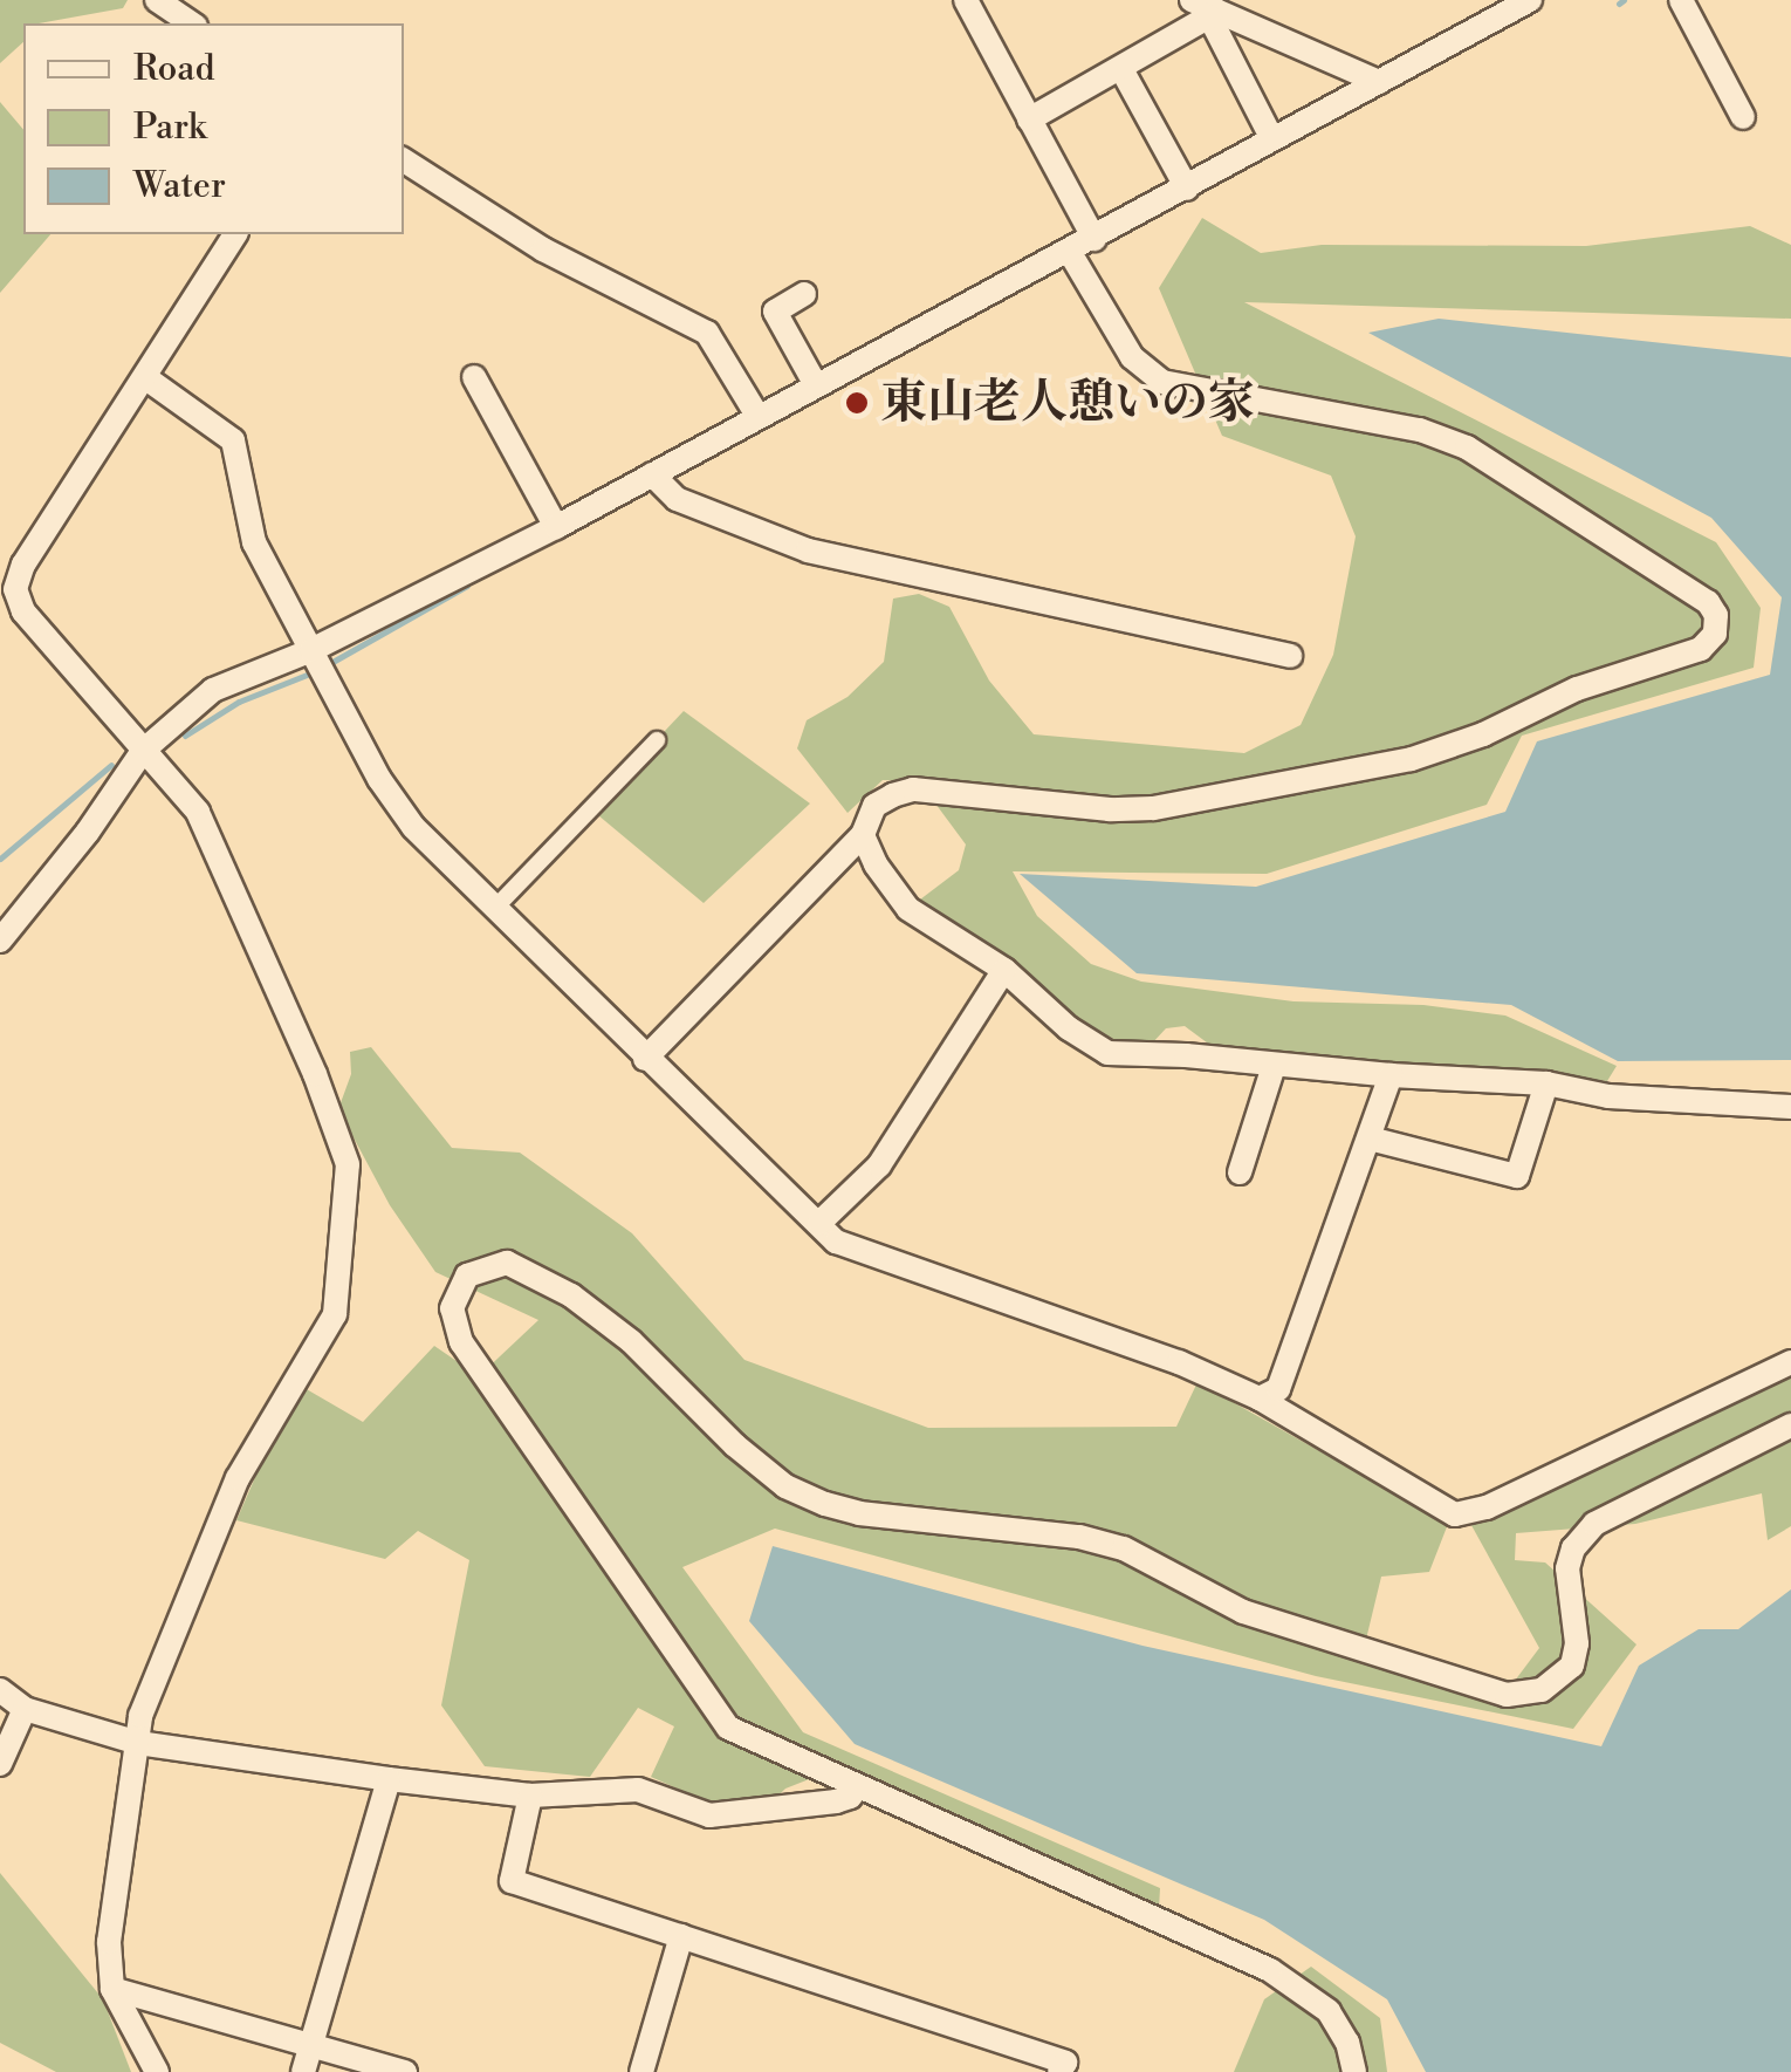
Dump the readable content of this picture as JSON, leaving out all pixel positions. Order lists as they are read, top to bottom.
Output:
{
  "places": ["東山老人憩いの家"],
  "legend": ["Road", "Park", "Water"]
}
